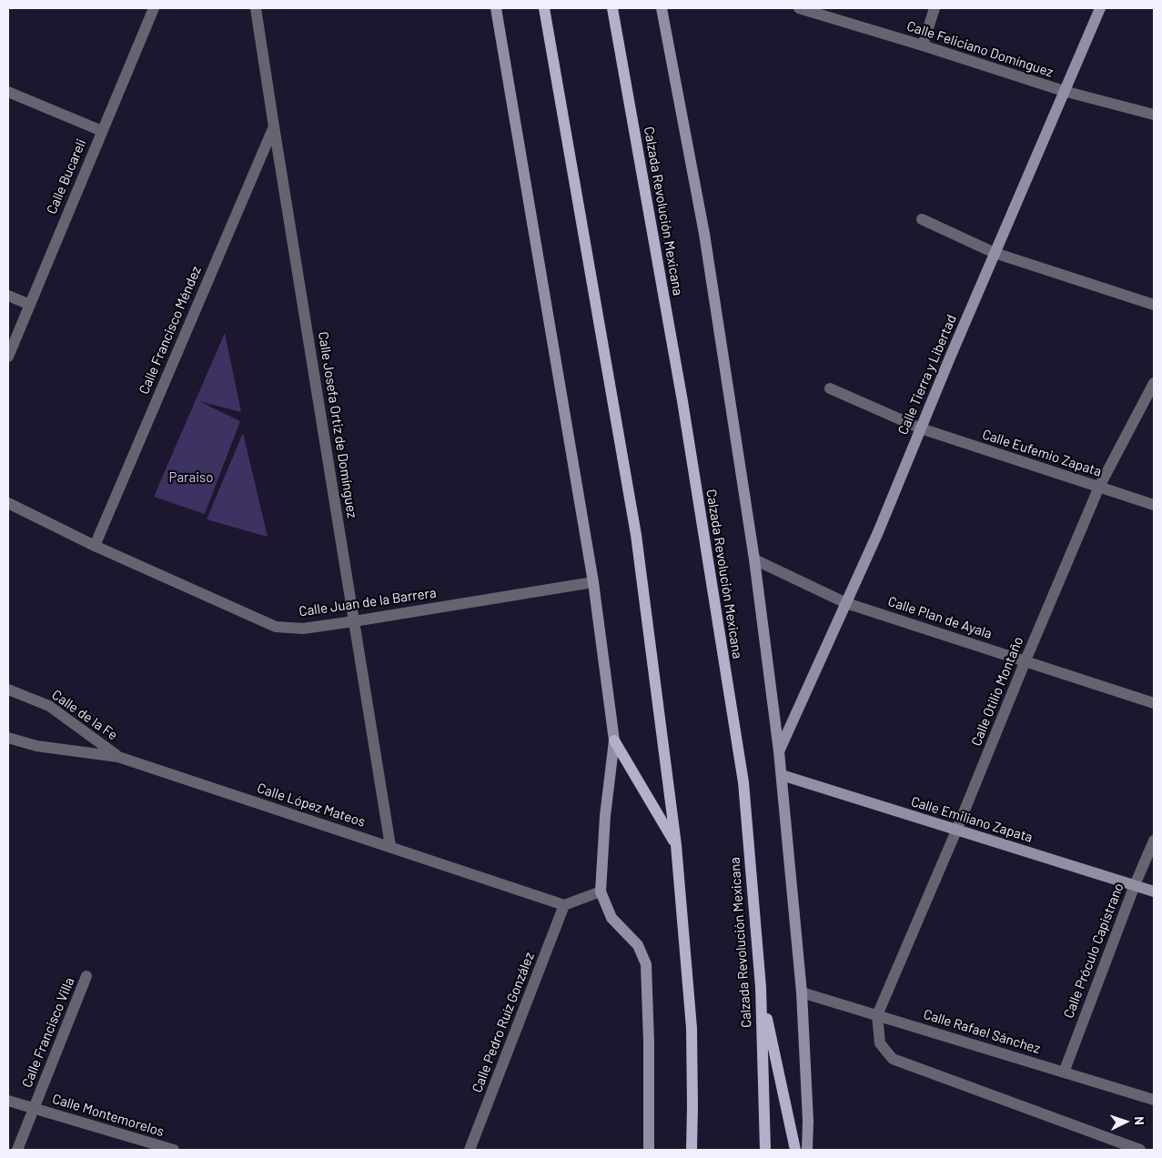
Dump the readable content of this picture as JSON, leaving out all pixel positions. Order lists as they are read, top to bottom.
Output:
{
  "streets": {
    "main road": ["Calzada Revolución Mexicana"],
    "street": [
      "Calle Feliciano Domínguez",
      "Calle Bucareli",
      "Calle Francisco Méndez",
      "Calle Tierra y Libertad",
      "Calle Josefa Ortiz de Domínguez",
      "Calle Eufemio Zapata",
      "Calle Juan de la Barrera",
      "Calle Plan de Ayala",
      "Calle Otilio Montaño",
      "Calle de la Fe",
      "Calle López Mateos",
      "Calle Emiliano Zapata",
      "Calle Próculo Capistrano",
      "Calle Pedro Ruíz González",
      "Calle Rafael Sánchez",
      "Calle Francisco Villa",
      "Calle Montemorelos"
    ]
  },
  "crossings": [
    ["Calle Feliciano Domínguez", "Calle Tierra y Libertad"],
    ["Calle Francisco Méndez", "Calle Josefa Ortiz de Domínguez"],
    ["Calle Francisco Méndez", "Calle Juan de la Barrera"],
    ["Calle Tierra y Libertad", "Calle Eufemio Zapata"],
    ["Calle Tierra y Libertad", "Calle Plan de Ayala"],
    ["Calle Josefa Ortiz de Domínguez", "Calle Juan de la Barrera"],
    ["Calle Josefa Ortiz de Domínguez", "Calle López Mateos"],
    ["Calle Eufemio Zapata", "Calle Otilio Montaño"],
    ["Calle Plan de Ayala", "Calle Otilio Montaño"],
    ["Calle Otilio Montaño", "Calle Emiliano Zapata"],
    ["Calle Otilio Montaño", "Calle Rafael Sánchez"],
    ["Calle de la Fe", "Calle López Mateos"],
    ["Calle López Mateos", "Calle Pedro Ruíz González"],
    ["Calle Emiliano Zapata", "Calle Próculo Capistrano"],
    ["Calle Próculo Capistrano", "Calle Rafael Sánchez"],
    ["Calle Francisco Villa", "Calle Montemorelos"]
  ],
  "parks": ["Paraiso"],
  "north": "right"
}
